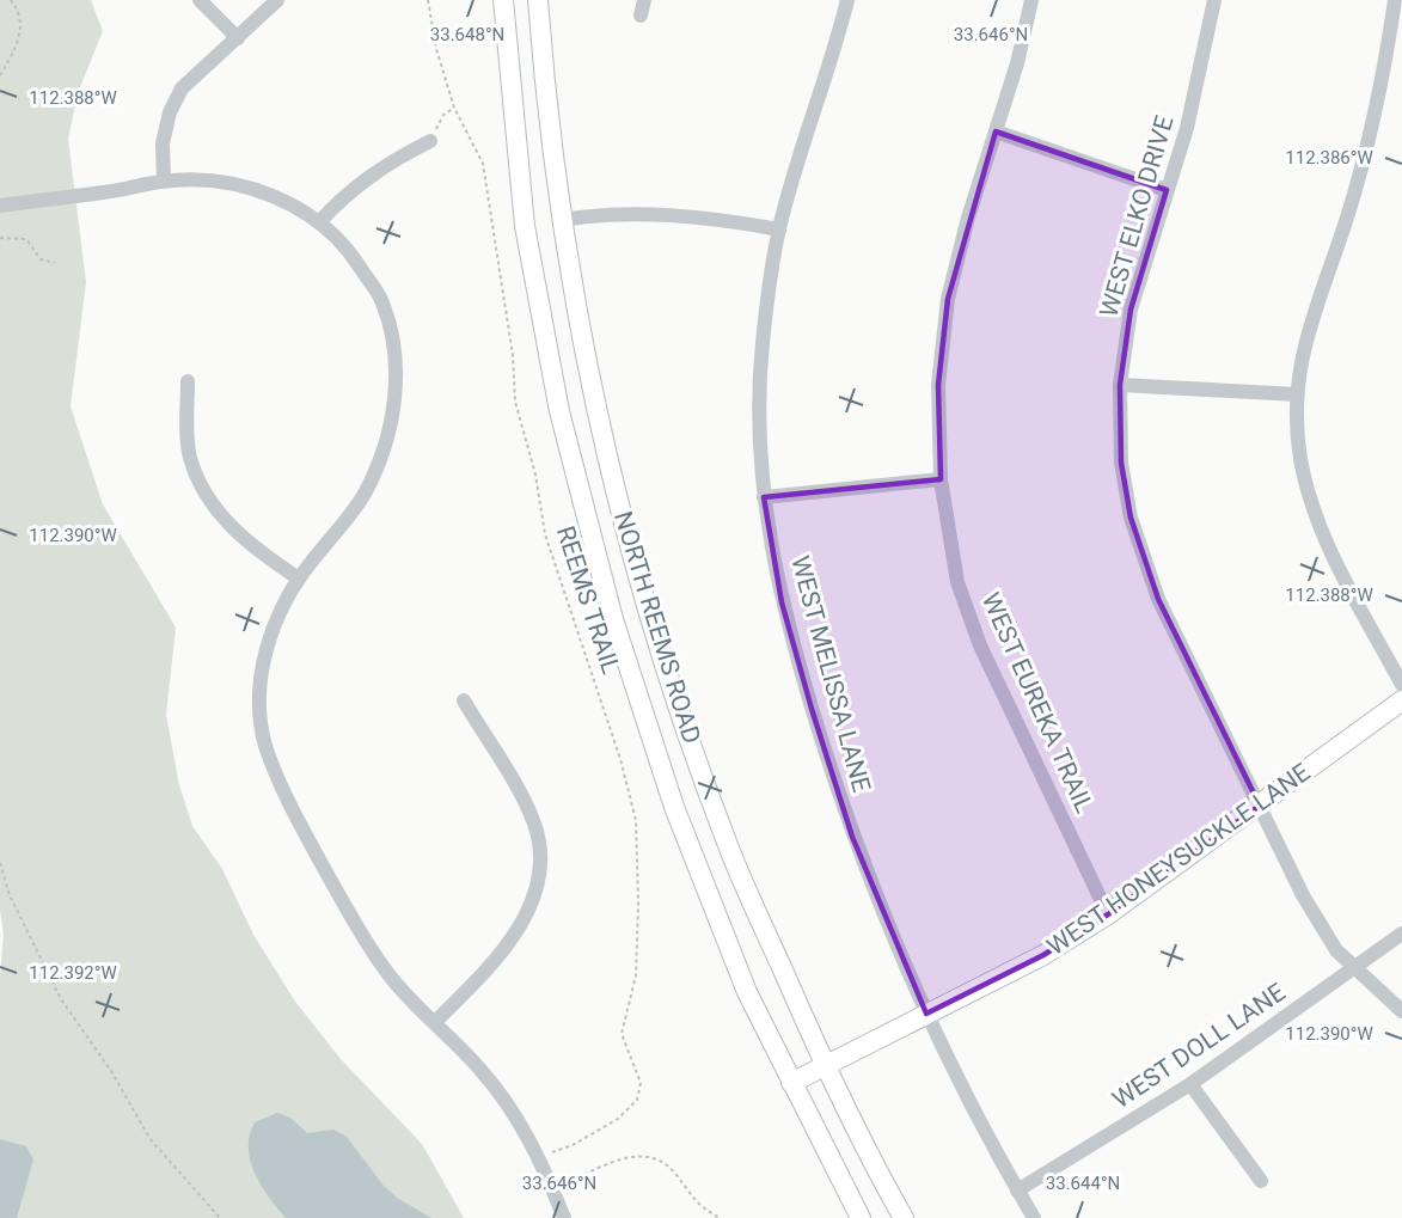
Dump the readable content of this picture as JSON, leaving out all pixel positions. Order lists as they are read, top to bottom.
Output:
{
  "streets": {
    "main road": ["NORTH REEMS ROAD", "WEST HONEYSUCKLE LANE"],
    "street": [
      "WEST ELKO DRIVE",
      "WEST MELISSA LANE",
      "WEST EUREKA TRAIL",
      "WEST DOLL LANE"
    ],
    "path": ["REEMS TRAIL"]
  },
  "crossings": [
    ["WEST ELKO DRIVE", "WEST HONEYSUCKLE LANE"],
    ["WEST ELKO DRIVE", "WEST DOLL LANE"],
    ["NORTH REEMS ROAD", "WEST HONEYSUCKLE LANE"],
    ["WEST MELISSA LANE", "WEST HONEYSUCKLE LANE"],
    ["WEST MELISSA LANE", "WEST DOLL LANE"],
    ["WEST EUREKA TRAIL", "WEST HONEYSUCKLE LANE"]
  ],
  "coordinates": [
    "33.648°N",
    "33.646°N",
    "112.388°W",
    "112.386°W",
    "112.390°W",
    "112.392°W",
    "33.644°N"
  ]
}
